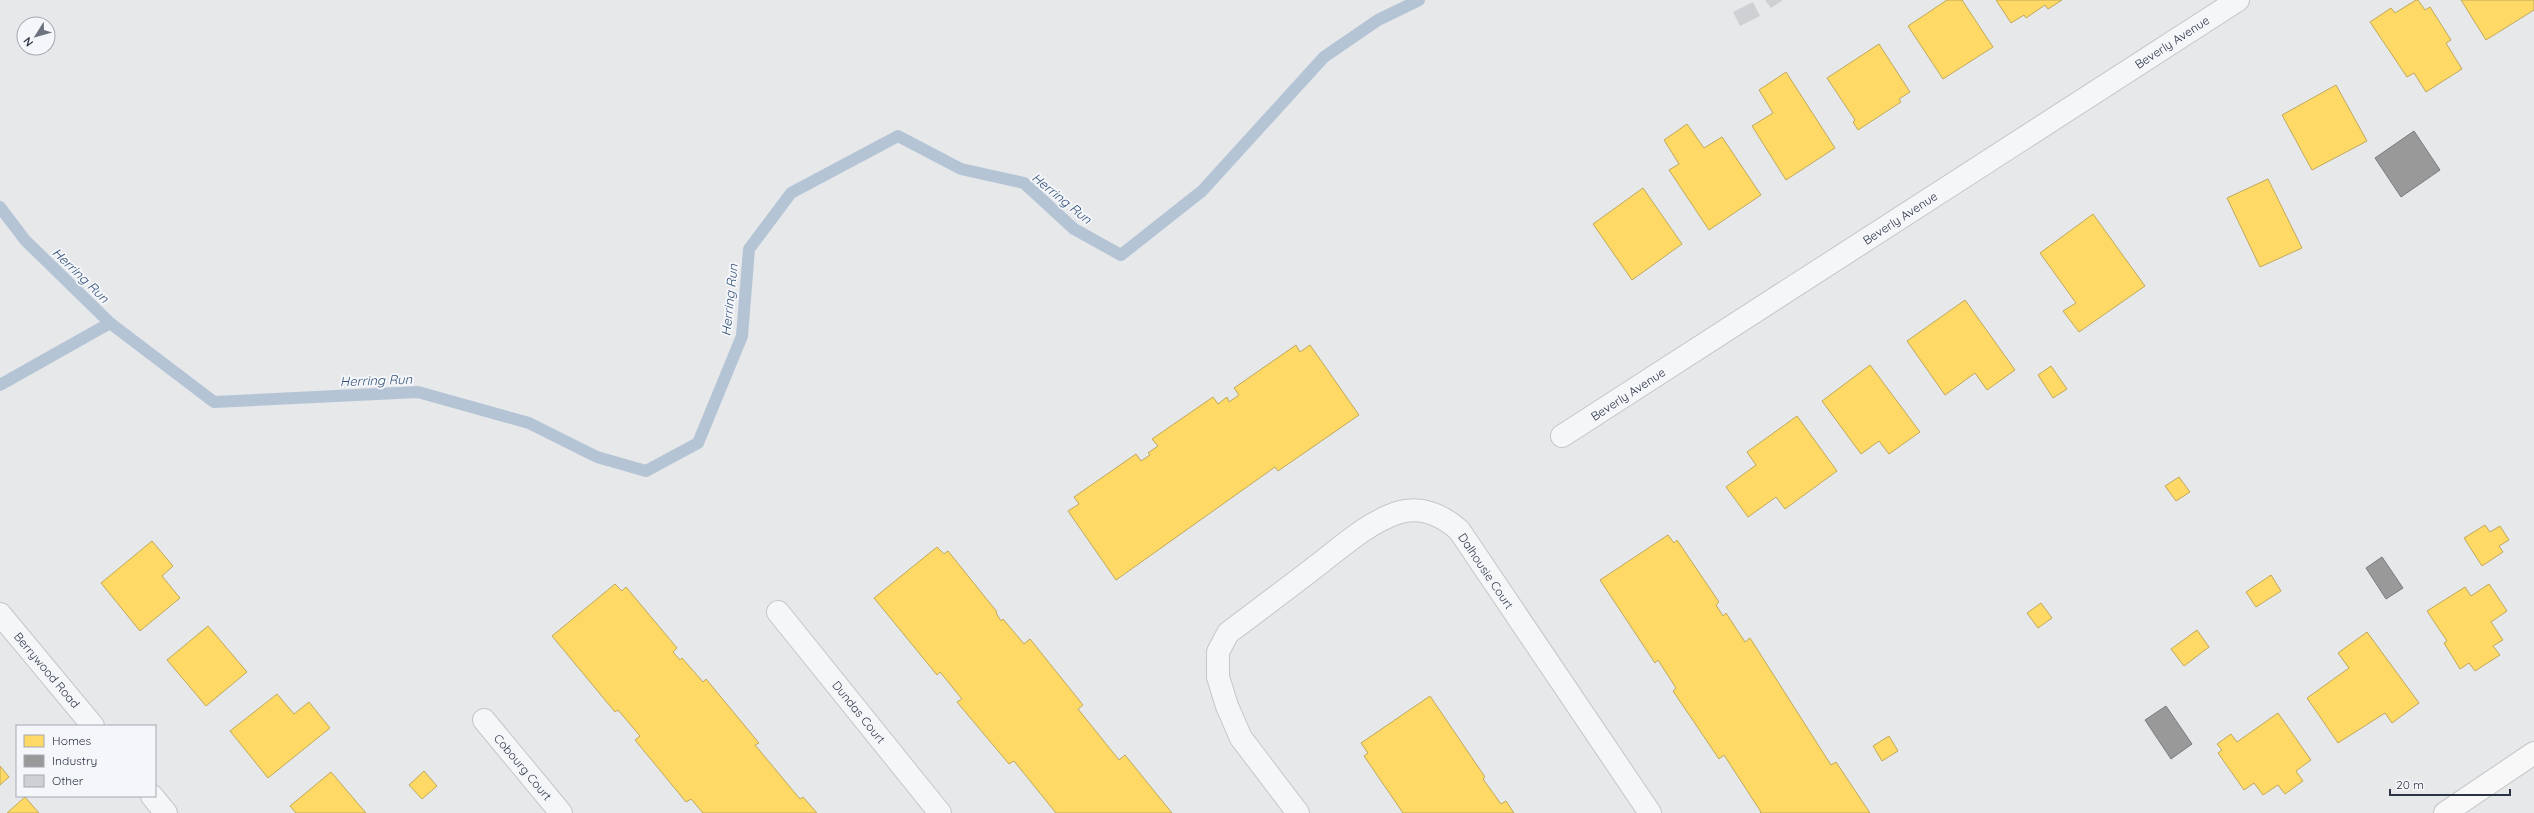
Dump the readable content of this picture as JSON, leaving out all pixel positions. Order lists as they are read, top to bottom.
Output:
{
  "streets": {
    "street": [
      "Beverly Avenue",
      "Dalhousie Court",
      "Berrywood Road",
      "Dundas Court",
      "Cobourg Court"
    ]
  },
  "water": ["Herring Run"],
  "legend": ["Homes", "Industry", "Other"],
  "scale_bar": "20 m",
  "north": "bottom left"
}
